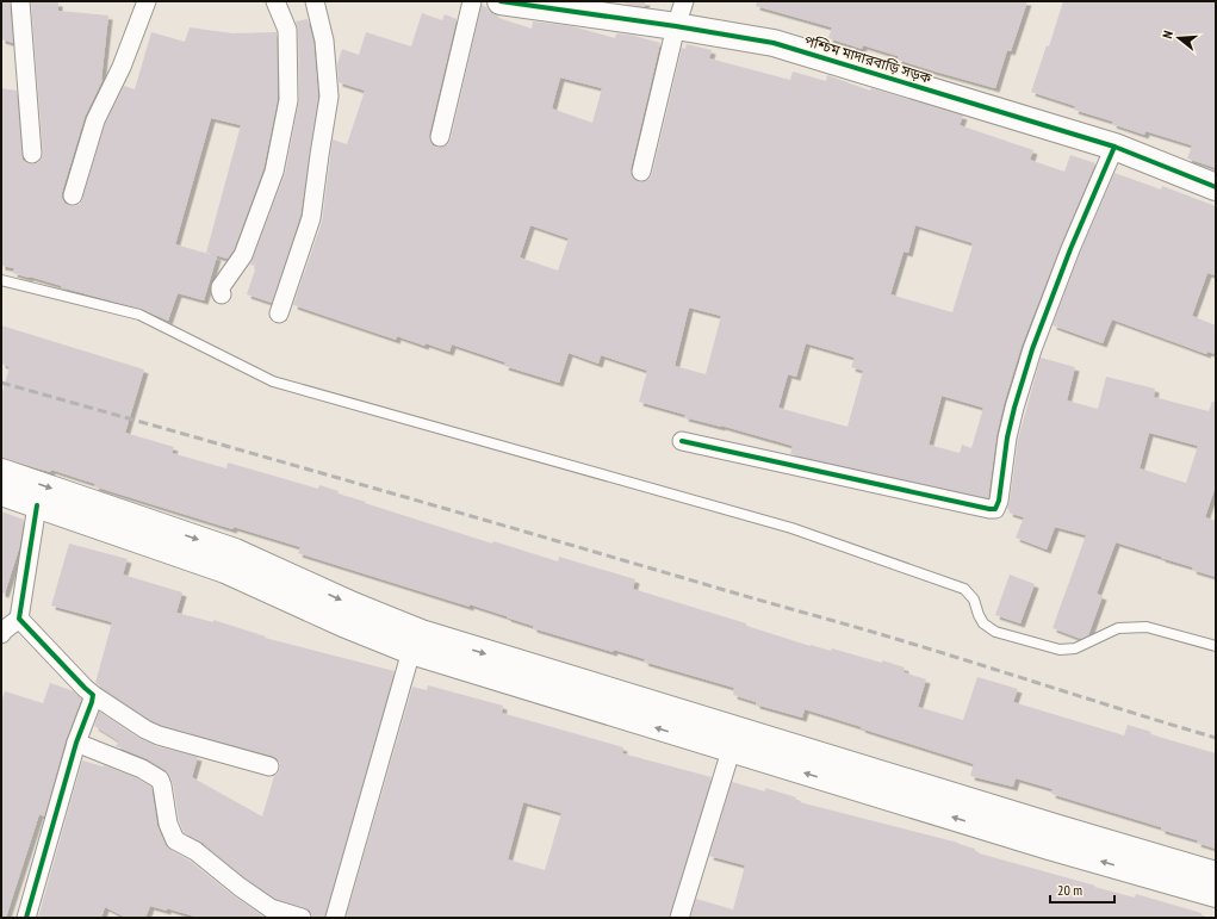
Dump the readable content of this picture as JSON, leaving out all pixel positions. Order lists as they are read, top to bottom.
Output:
{
  "streets": {
    "main road": ["পশ্চিম মাদারবাড়ি সড়ক"]
  },
  "scale_bar": "20 m",
  "north": "left"
}
